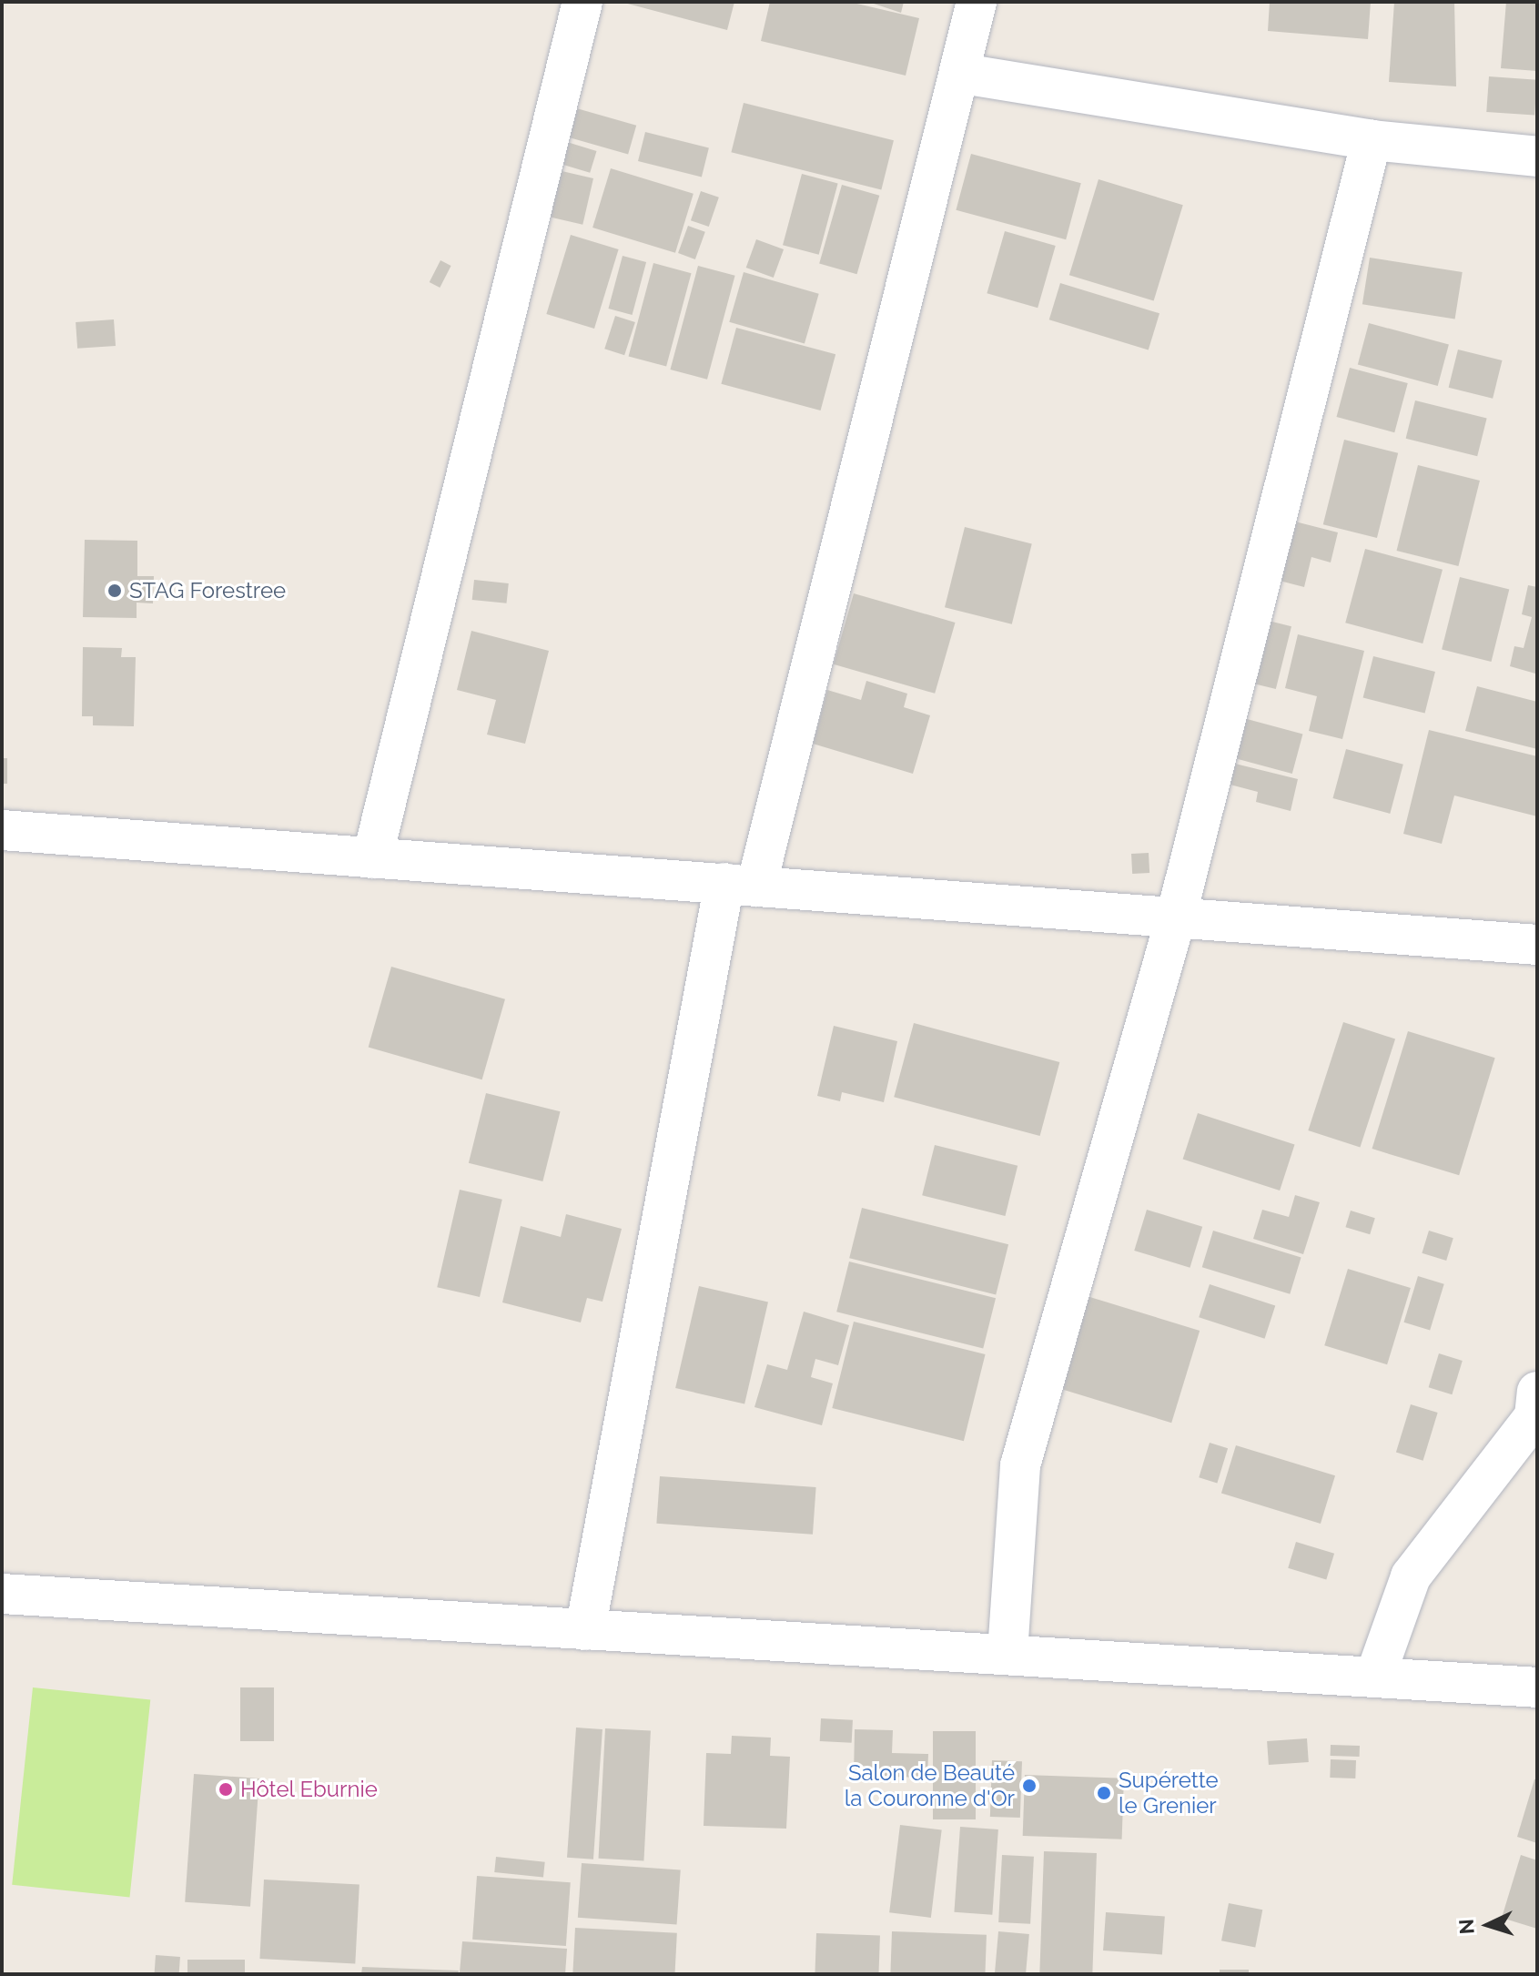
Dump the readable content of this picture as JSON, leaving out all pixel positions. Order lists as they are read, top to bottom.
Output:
{
  "places": [
    "STAG Forestree",
    "Salon de Beauté la Couronne d'Or",
    "Hôtel Eburnie",
    "Supérette le Grenier"
  ],
  "north": "left"
}
